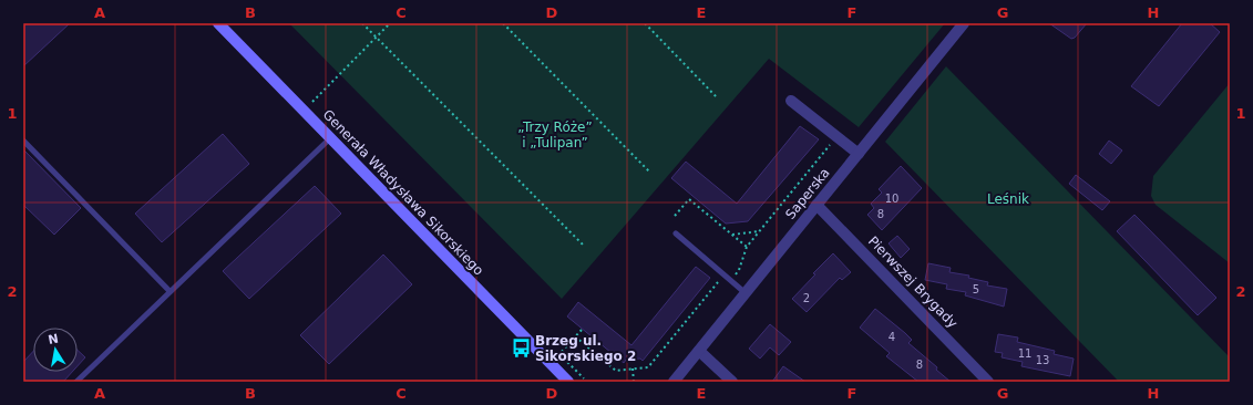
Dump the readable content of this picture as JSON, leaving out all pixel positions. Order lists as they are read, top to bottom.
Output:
{
  "streets": {
    "main road": ["Generała Władysława Sikorskiego"],
    "street": ["Saperska", "Pierwszej Brygady"]
  },
  "crossings": [
    ["Saperska", "Pierwszej Brygady"]
  ],
  "parks": ["„Trzy Róże” i „Tulipan”", "Leśnik"],
  "places": {
    "bus stop": ["Brzeg ul. Sikorskiego 2"]
  },
  "house_numbers": [
    "10",
    "8",
    "5",
    "2",
    "4",
    "11",
    "13",
    "8"
  ],
  "north": "top",
  "grid": {
    "columns": [
      "A",
      "B",
      "C",
      "D",
      "E",
      "F",
      "G",
      "H"
    ],
    "rows": ["1", "2"]
  }
}
